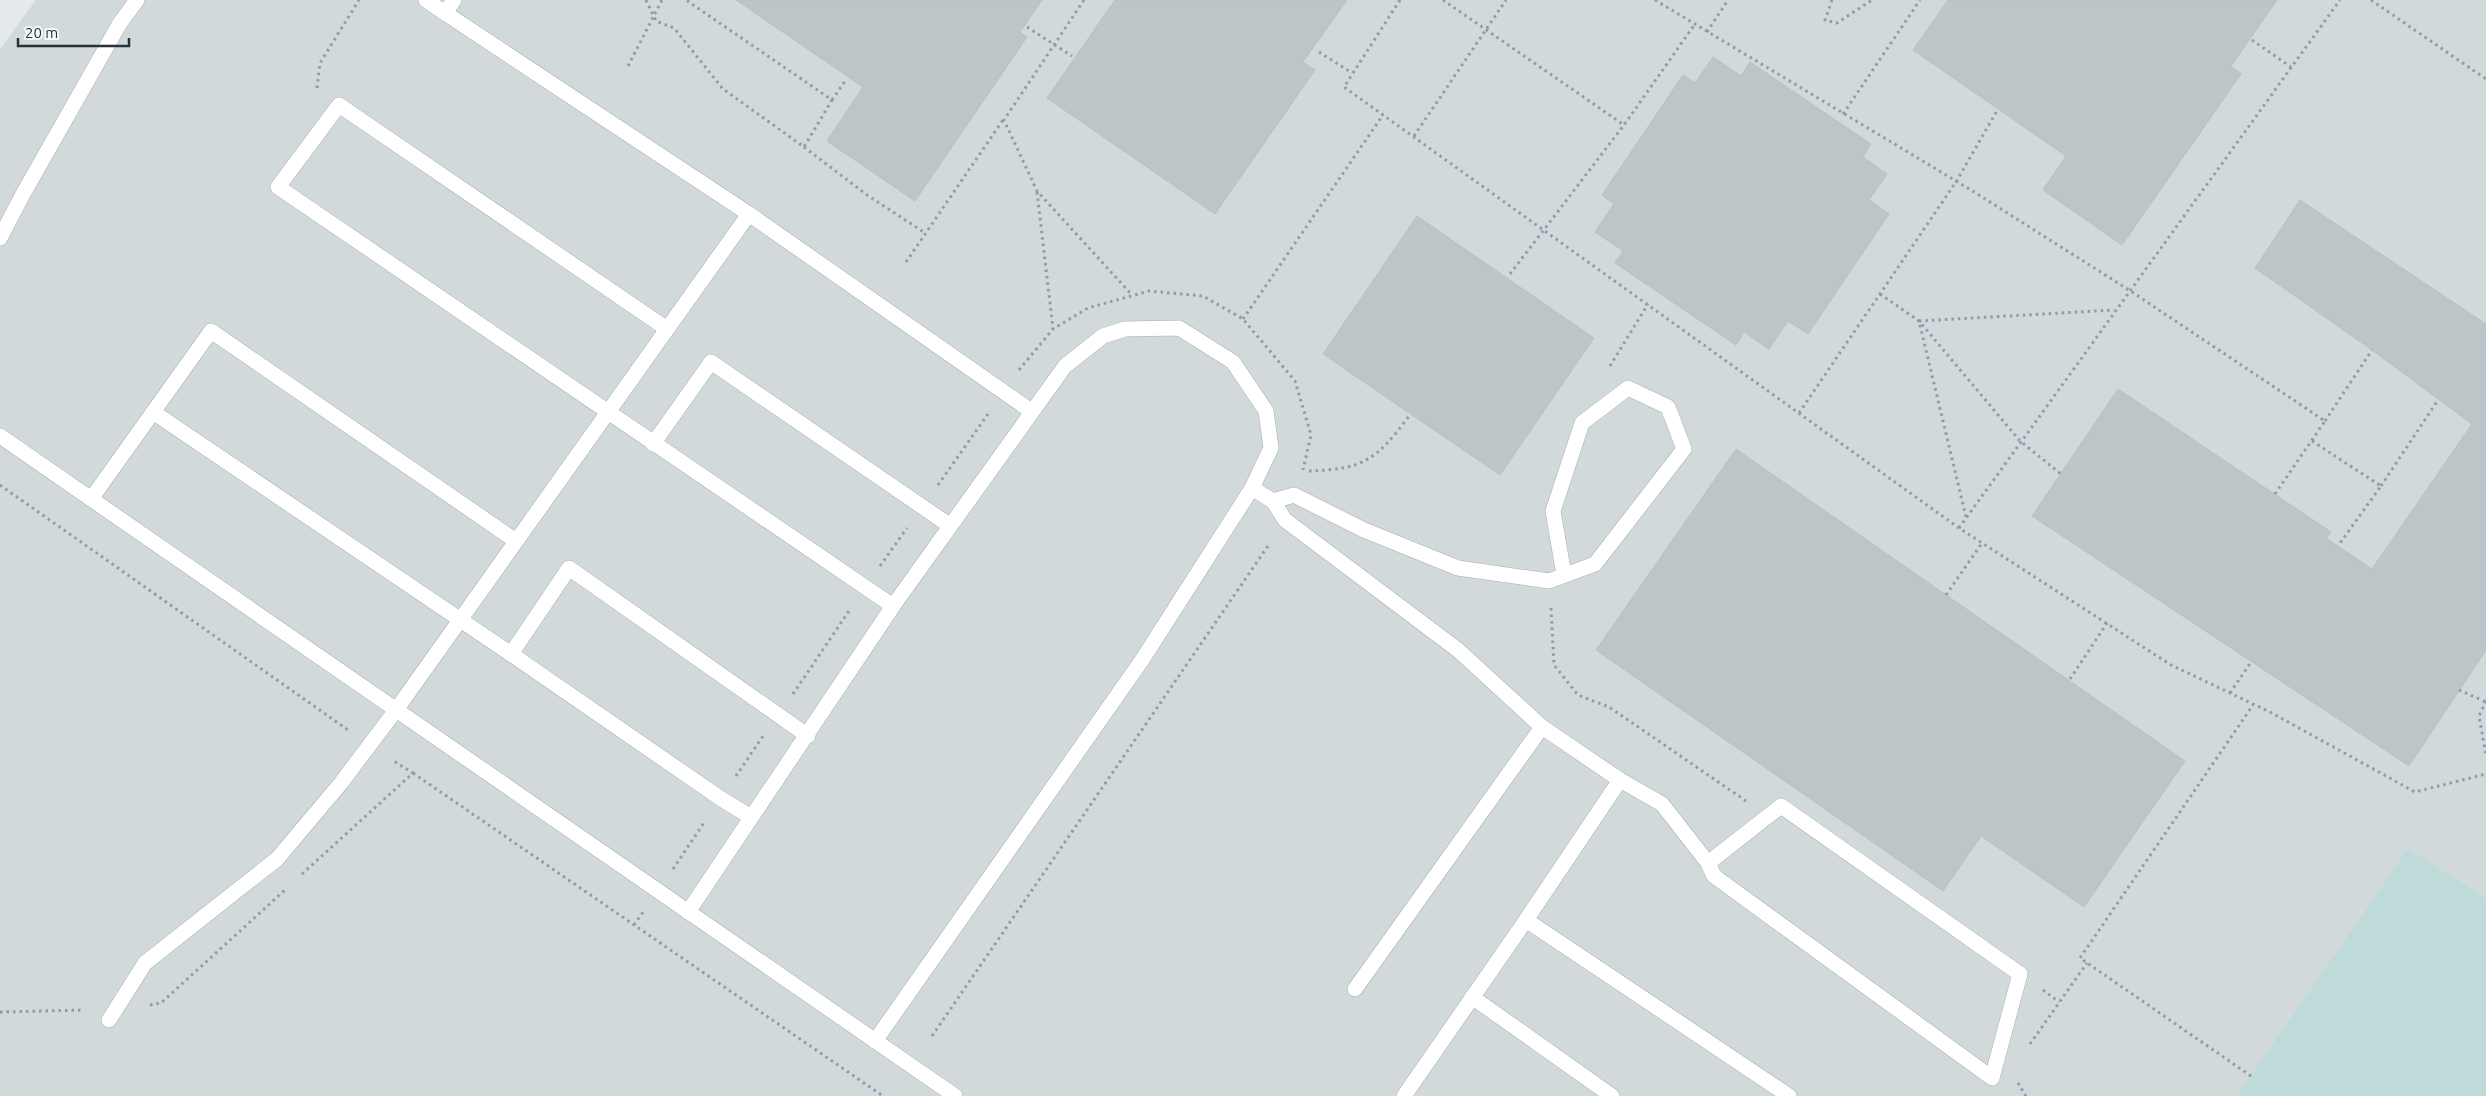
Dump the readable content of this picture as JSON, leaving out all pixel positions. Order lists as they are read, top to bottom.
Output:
{
  "scale_bar": "20 m"
}
